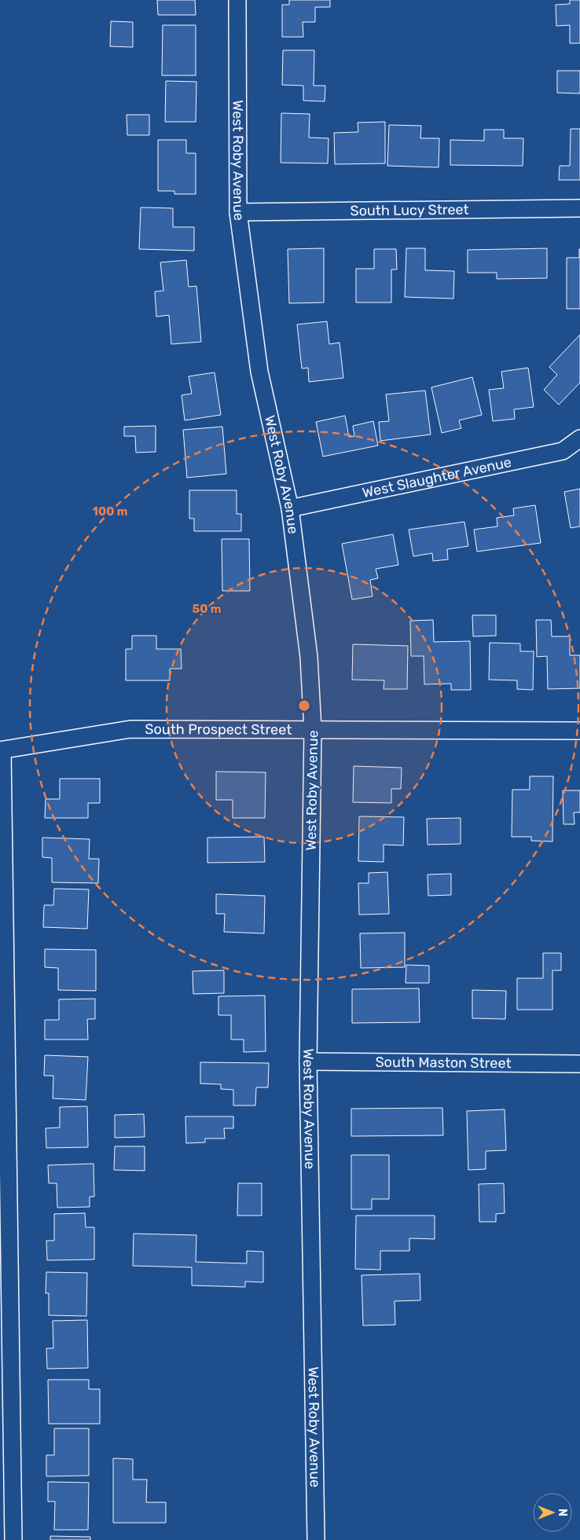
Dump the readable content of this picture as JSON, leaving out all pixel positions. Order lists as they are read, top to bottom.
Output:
{
  "streets": {
    "street": [
      "West Roby Avenue",
      "South Lucy Street",
      "West Slaughter Avenue",
      "South Prospect Street",
      "South Maston Street"
    ]
  },
  "crossings": [
    ["West Roby Avenue", "South Lucy Street"],
    ["West Roby Avenue", "West Slaughter Avenue"],
    ["West Roby Avenue", "South Prospect Street"],
    ["West Roby Avenue", "South Maston Street"]
  ],
  "north": "right",
  "rings": ["100 m", "50 m"]
}
